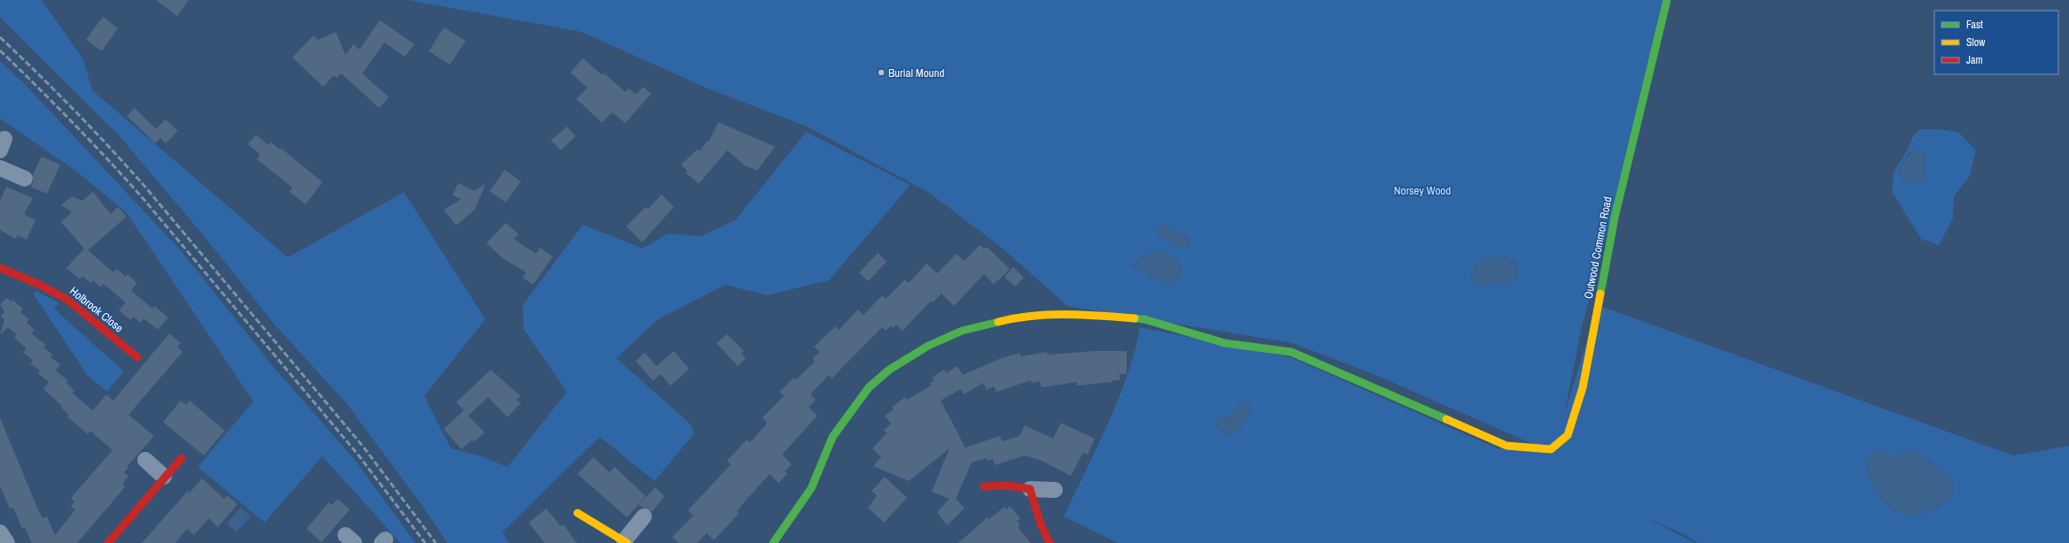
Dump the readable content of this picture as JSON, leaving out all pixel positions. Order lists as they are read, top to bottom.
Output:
{
  "streets": {
    "street": ["Outwood Common Road", "Holbrook Close"]
  },
  "parks": ["Norsey Wood"],
  "places": ["Burial Mound"],
  "legend": ["Fast", "Slow", "Jam"]
}
